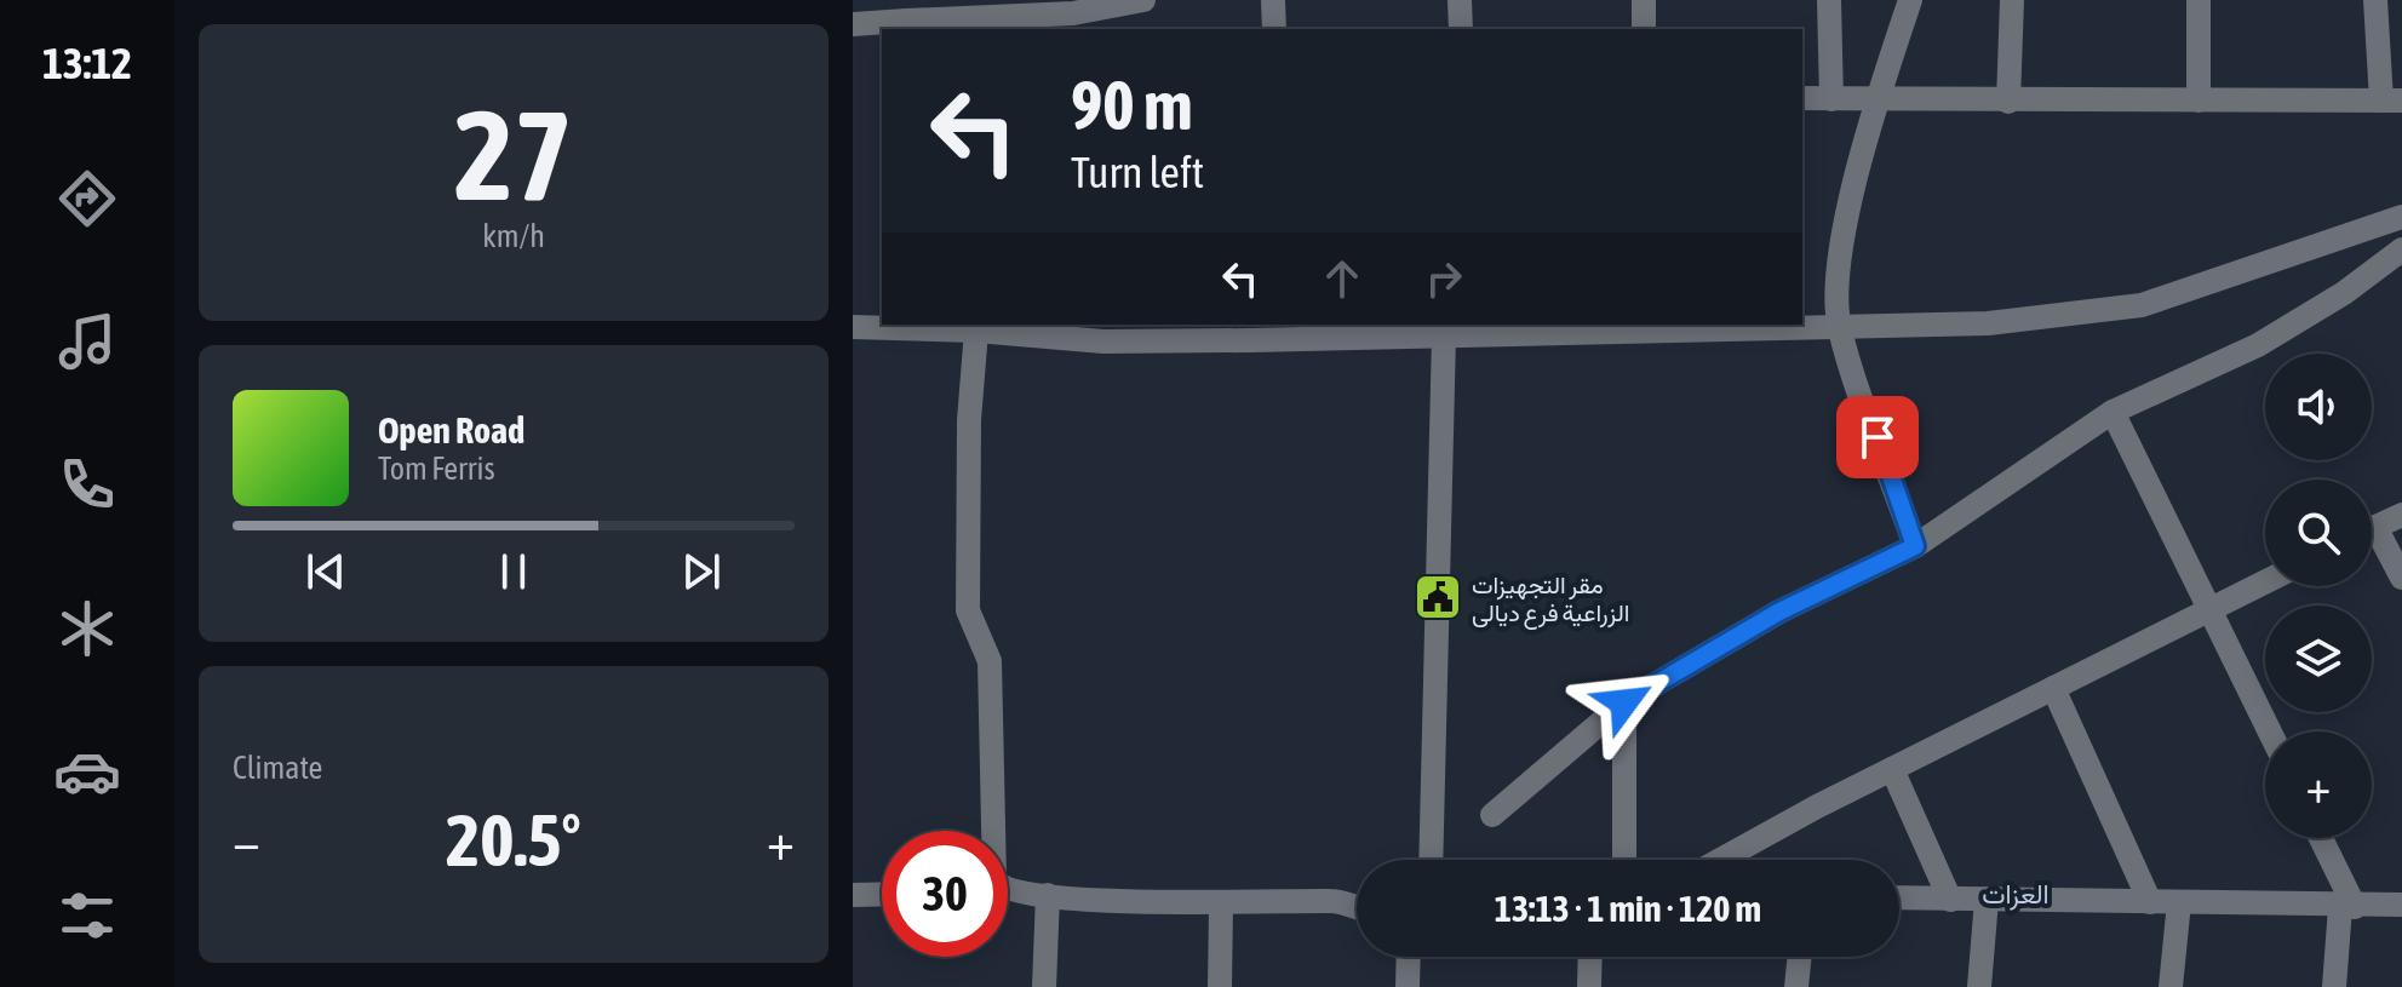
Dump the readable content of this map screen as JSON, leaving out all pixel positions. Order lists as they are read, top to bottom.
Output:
{
  "districts": ["العزات"],
  "places": {
    "public building": ["مقر التجهيزات الزراعية فرع ديالى"]
  },
  "page": {
    "tabs": "13:12",
    "tile": [
      ["27", "km/h"],
      "Climate"
    ],
    "turn": ["90 m", "Turn left"],
    "map_buttons": "+",
    "song": ["Open Road", "Tom Ferris"],
    "heat": ["−", "20.5°", "+"],
    "limit": "30",
    "trip": "13:13 · 1 min · 120 m"
  }
}
